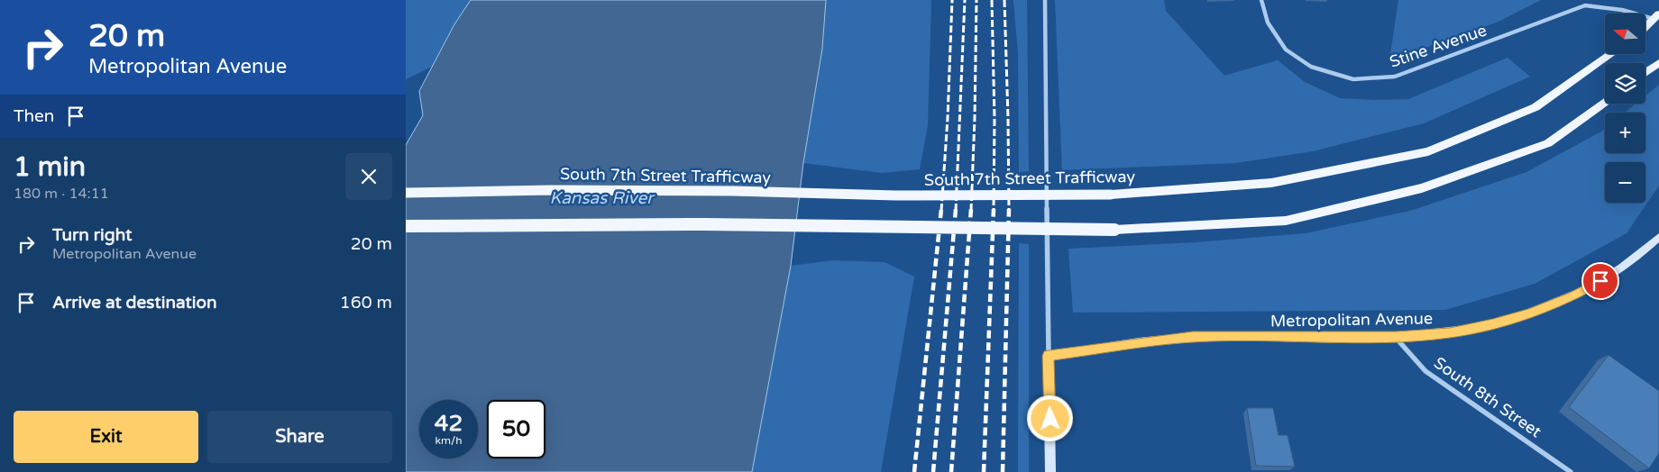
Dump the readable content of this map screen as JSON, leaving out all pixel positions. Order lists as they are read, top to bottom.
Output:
{
  "streets": {
    "main road": ["South 7th Street Trafficway", "Metropolitan Avenue"],
    "street": ["Stine Avenue", "South 8th Street"]
  },
  "crossings": [
    ["Metropolitan Avenue", "South 8th Street"]
  ],
  "water": ["Kansas River"],
  "north": "left",
  "page": {
    "turn": ["20 m", "Metropolitan Avenue"],
    "map_buttons": ["+", "−"],
    "then": "Then",
    "heading": ["1 min", "180 m · 14:11"],
    "list": [
      {
        "name": "Turn right",
        "note": "Metropolitan Avenue",
        "value": "20 m"
      },
      {
        "name": "Arrive at destination",
        "value": "160 m"
      }
    ],
    "speed": "42 km/h",
    "limit": "50",
    "buttons": ["Exit", "Share"]
  }
}
